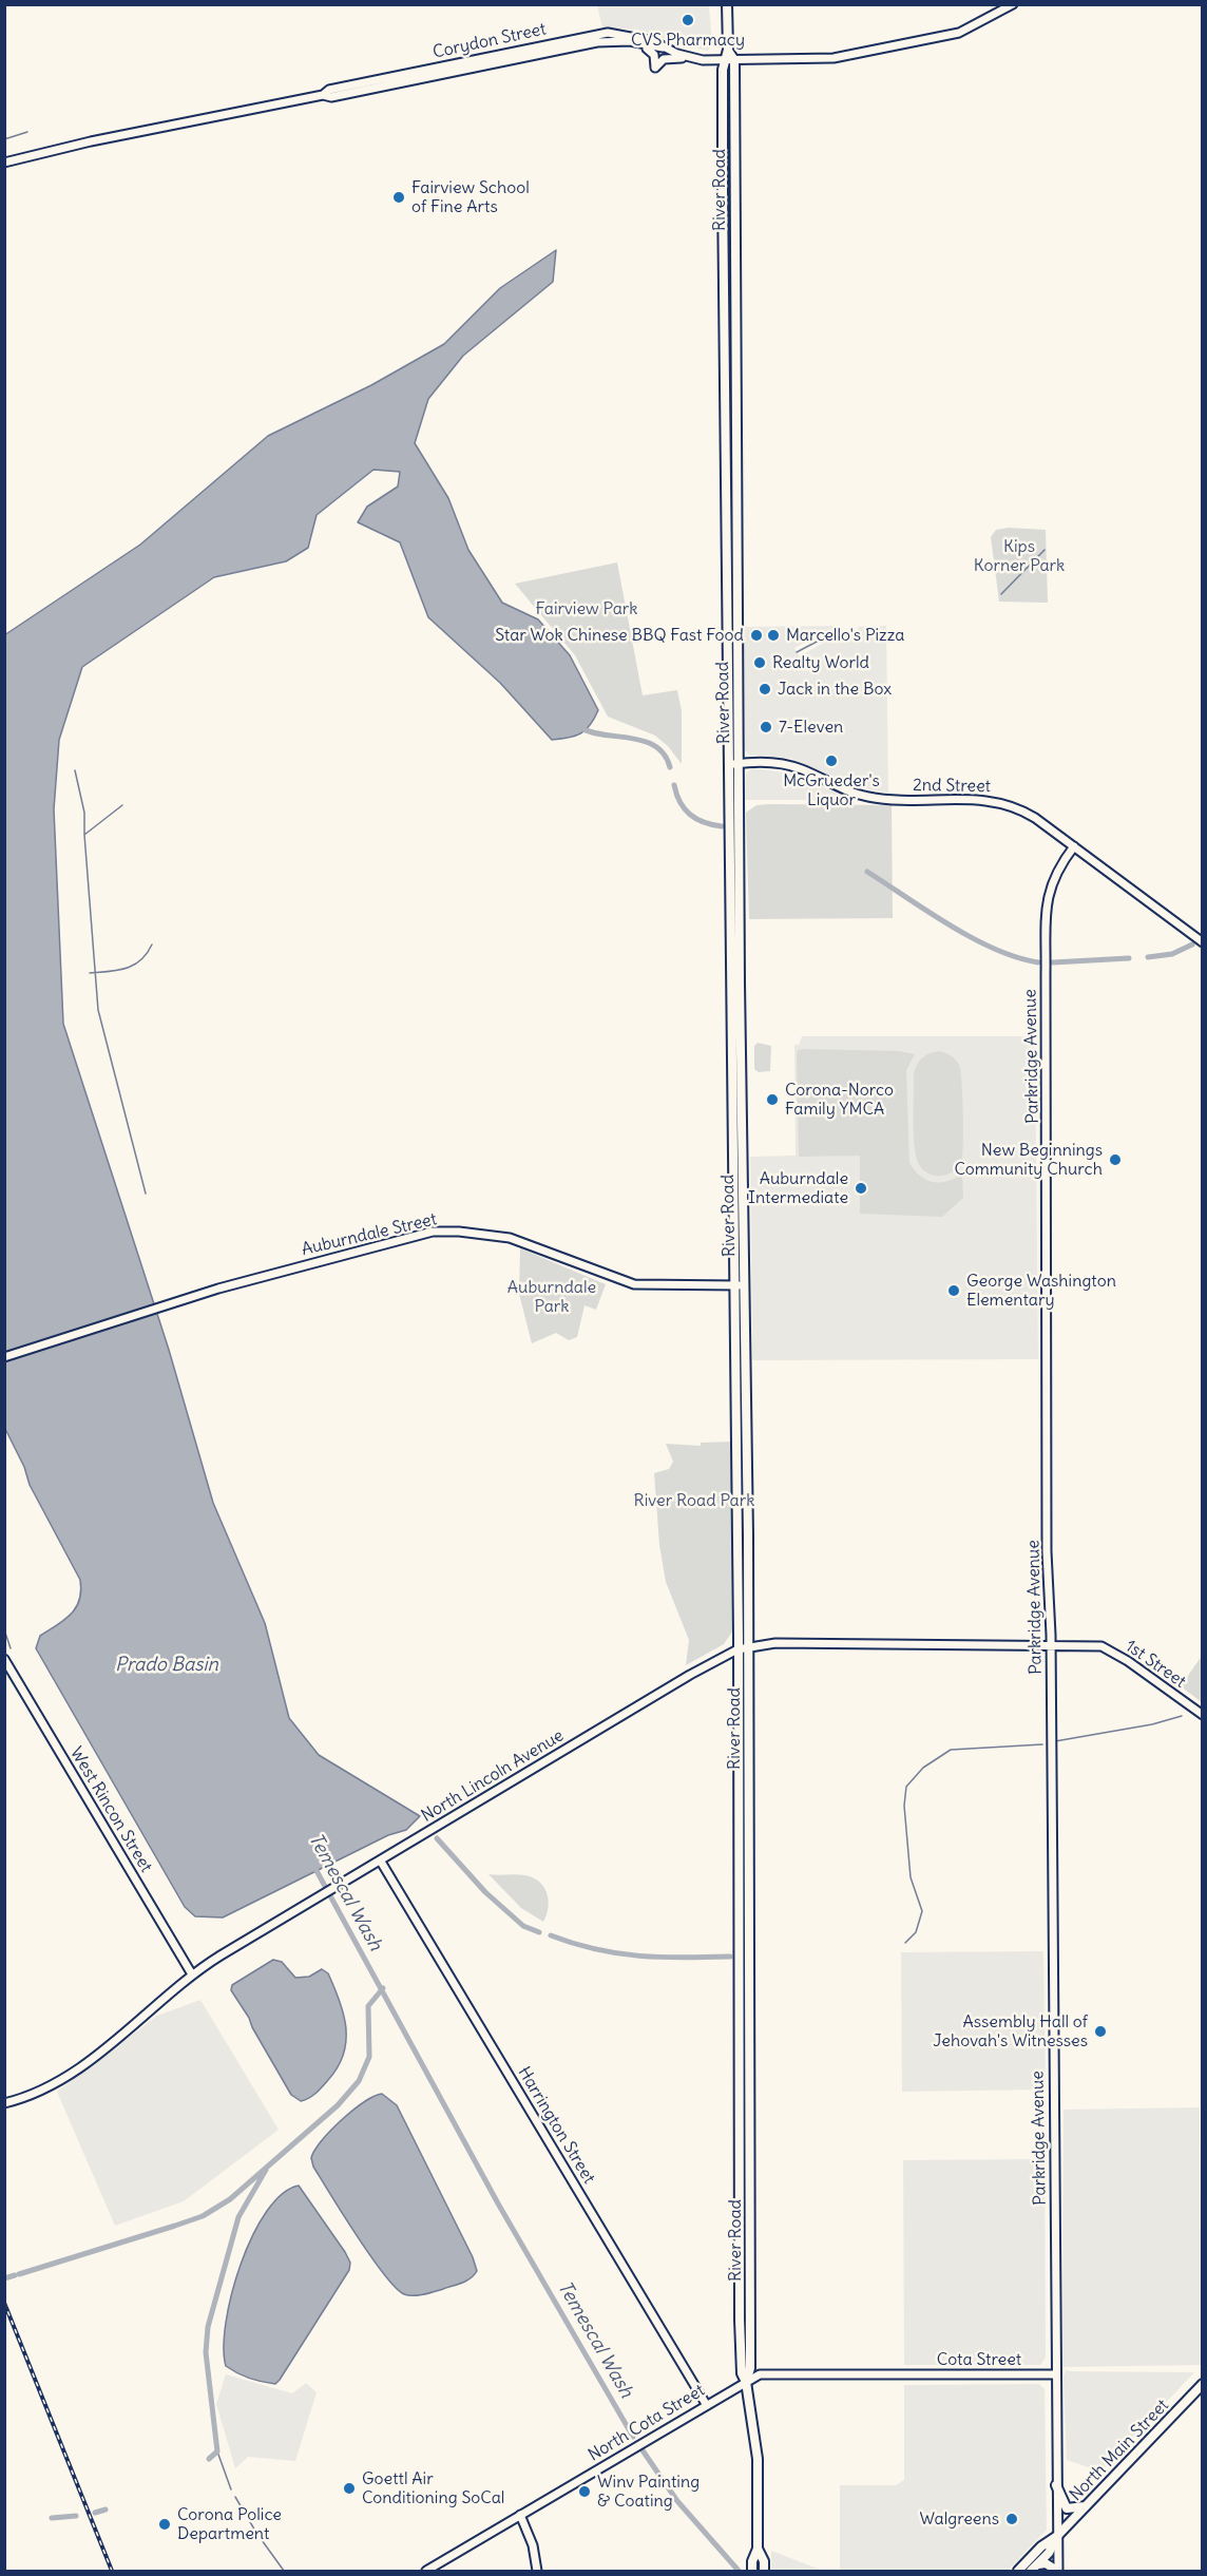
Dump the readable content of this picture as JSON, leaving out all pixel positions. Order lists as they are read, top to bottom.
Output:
{
  "streets": {
    "main road": ["River Road", "North Main Street"],
    "street": [
      "Corydon Street",
      "2nd Street",
      "Parkridge Avenue",
      "Auburndale Street",
      "1st Street",
      "North Lincoln Avenue",
      "West Rincon Street",
      "Harrington Street",
      "Cota Street",
      "North Cota Street"
    ]
  },
  "crossings": [
    ["Corydon Street", "River Road"],
    ["River Road", "2nd Street"],
    ["River Road", "Auburndale Street"],
    ["River Road", "North Lincoln Avenue"],
    ["River Road", "North Cota Street"],
    ["2nd Street", "Parkridge Avenue"],
    ["Parkridge Avenue", "1st Street"],
    ["Parkridge Avenue", "North Lincoln Avenue"],
    ["Parkridge Avenue", "Cota Street"],
    ["Parkridge Avenue", "North Main Street"],
    ["1st Street", "North Lincoln Avenue"],
    ["North Lincoln Avenue", "West Rincon Street"],
    ["North Lincoln Avenue", "Harrington Street"],
    ["Harrington Street", "North Cota Street"],
    ["Cota Street", "North Cota Street"]
  ],
  "water": ["Prado Basin", "Temescal Wash"],
  "parks": [
    "Kips Korner Park",
    "Fairview Park",
    "Auburndale Park",
    "River Road Park"
  ],
  "places": [
    "CVS Pharmacy",
    "Fairview School of Fine Arts",
    "Star Wok Chinese BBQ Fast Food",
    "Marcello's Pizza",
    "Realty World",
    "Jack in the Box",
    "7-Eleven",
    "McGrueder's Liquor",
    "Corona-Norco Family YMCA",
    "New Beginnings Community Church",
    "Auburndale Intermediate",
    "George Washington Elementary",
    "Assembly Hall of Jehovah's Witnesses",
    "Goettl Air Conditioning SoCal",
    "Winv Painting & Coating",
    "Walgreens",
    "Corona Police Department"
  ]
}
